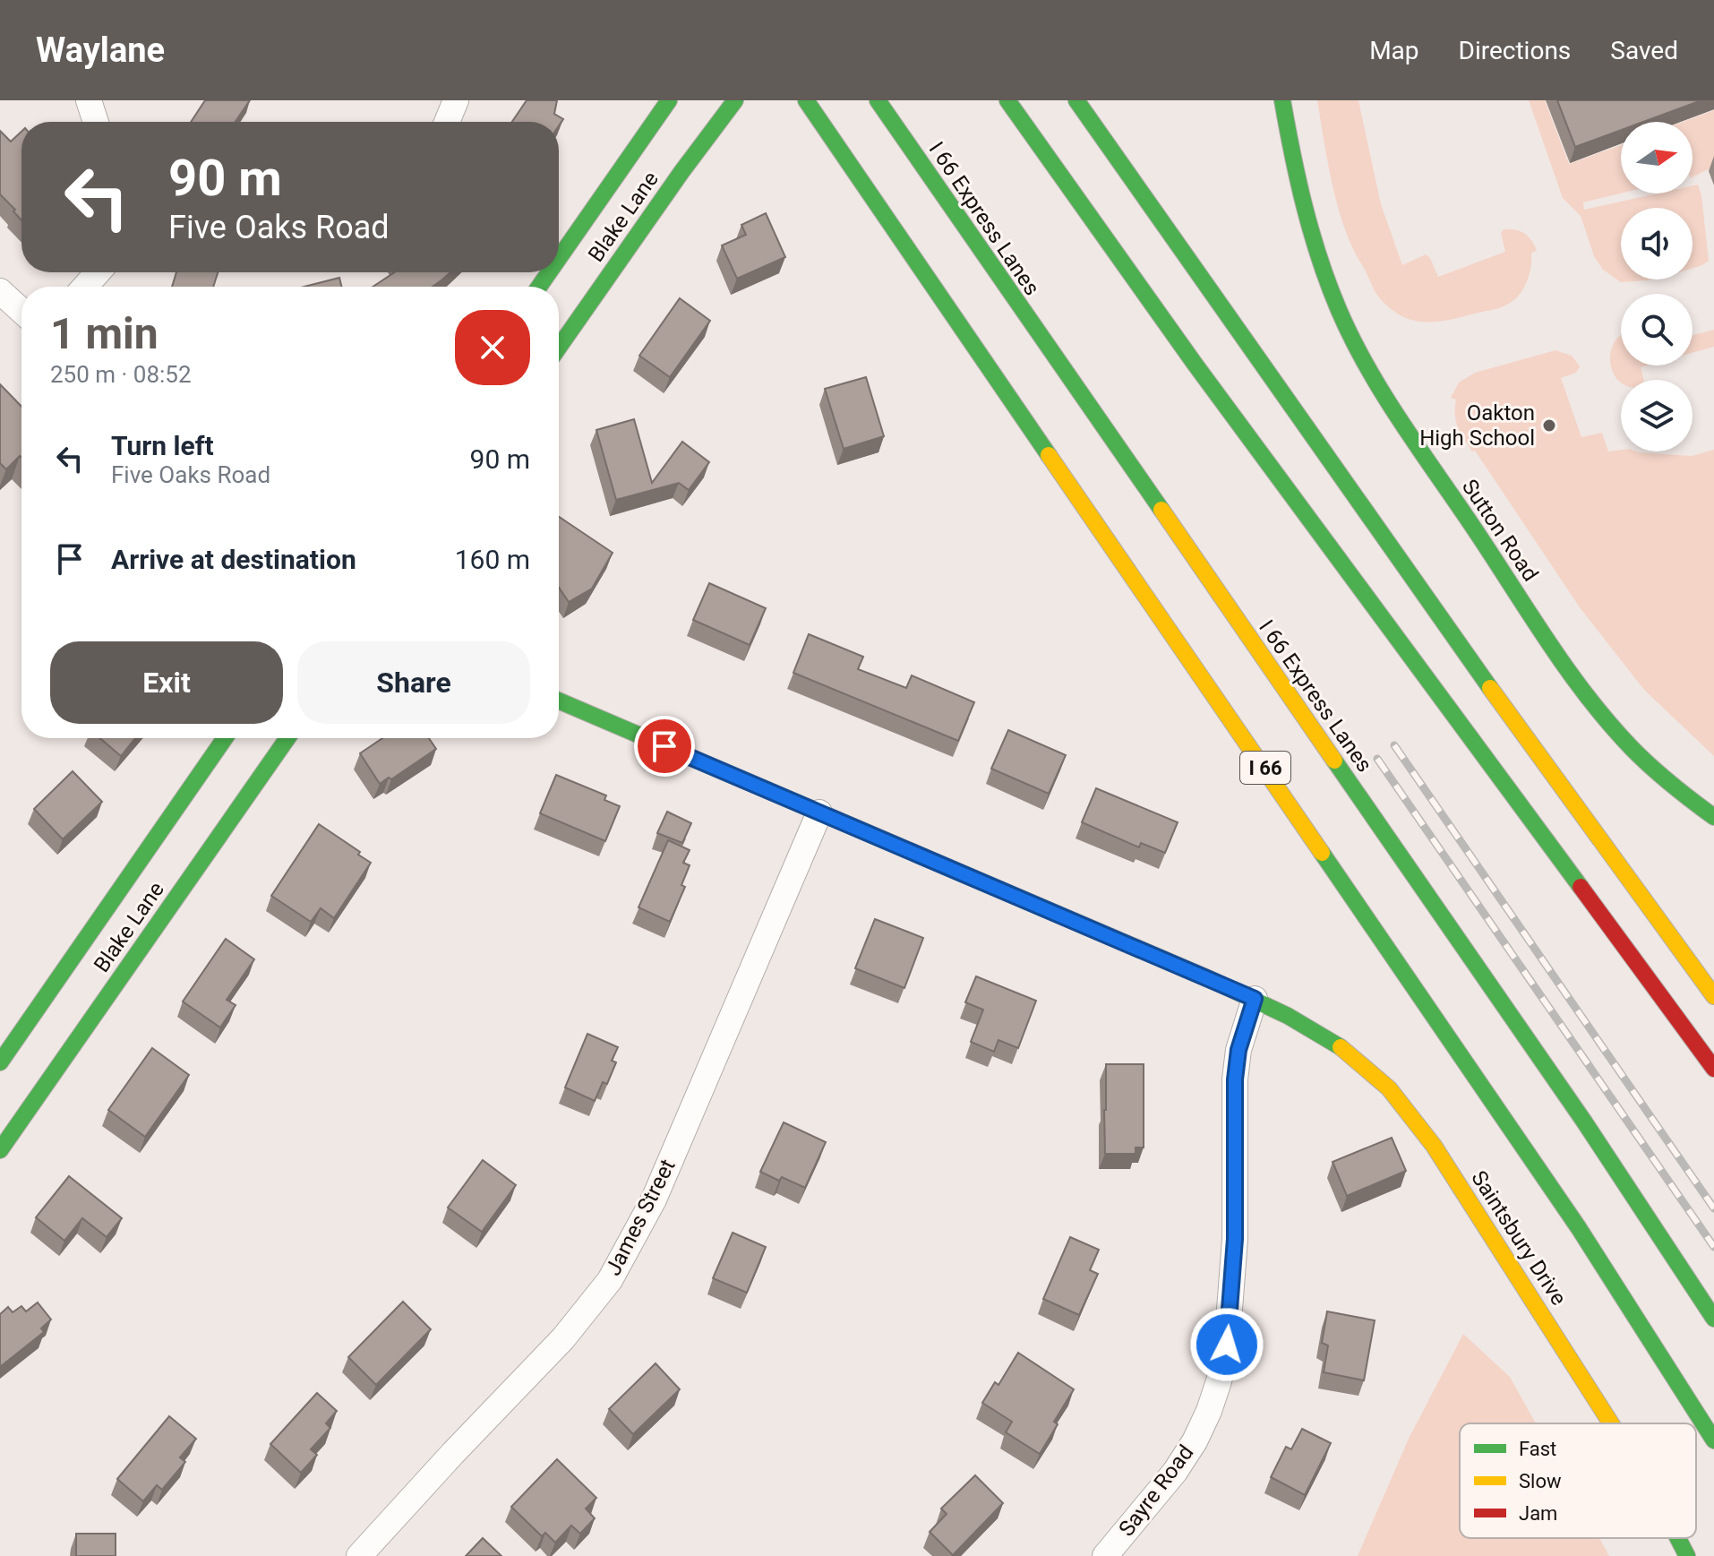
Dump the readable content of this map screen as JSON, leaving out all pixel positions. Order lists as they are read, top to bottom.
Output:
{
  "streets": {
    "main road": [
      "Blake Lane",
      "I 66 Express Lanes",
      "Sutton Road",
      "I 66",
      "Saintsbury Drive"
    ],
    "street": ["James Street", "Sayre Road"]
  },
  "crossings": [
    ["James Street", "Saintsbury Drive"],
    ["Saintsbury Drive", "Sayre Road"]
  ],
  "places": ["Oakton High School"],
  "legend": ["Fast", "Slow", "Jam"],
  "north": "right",
  "page": {
    "header": "Waylane",
    "nav": ["Map", "Directions", "Saved"],
    "turn": ["90 m", "Five Oaks Road"],
    "heading": ["1 min", "250 m · 08:52"],
    "list": [
      {
        "name": "Turn left",
        "note": "Five Oaks Road",
        "value": "90 m"
      },
      {
        "name": "Arrive at destination",
        "value": "160 m"
      }
    ],
    "buttons": ["Exit", "Share"]
  }
}
